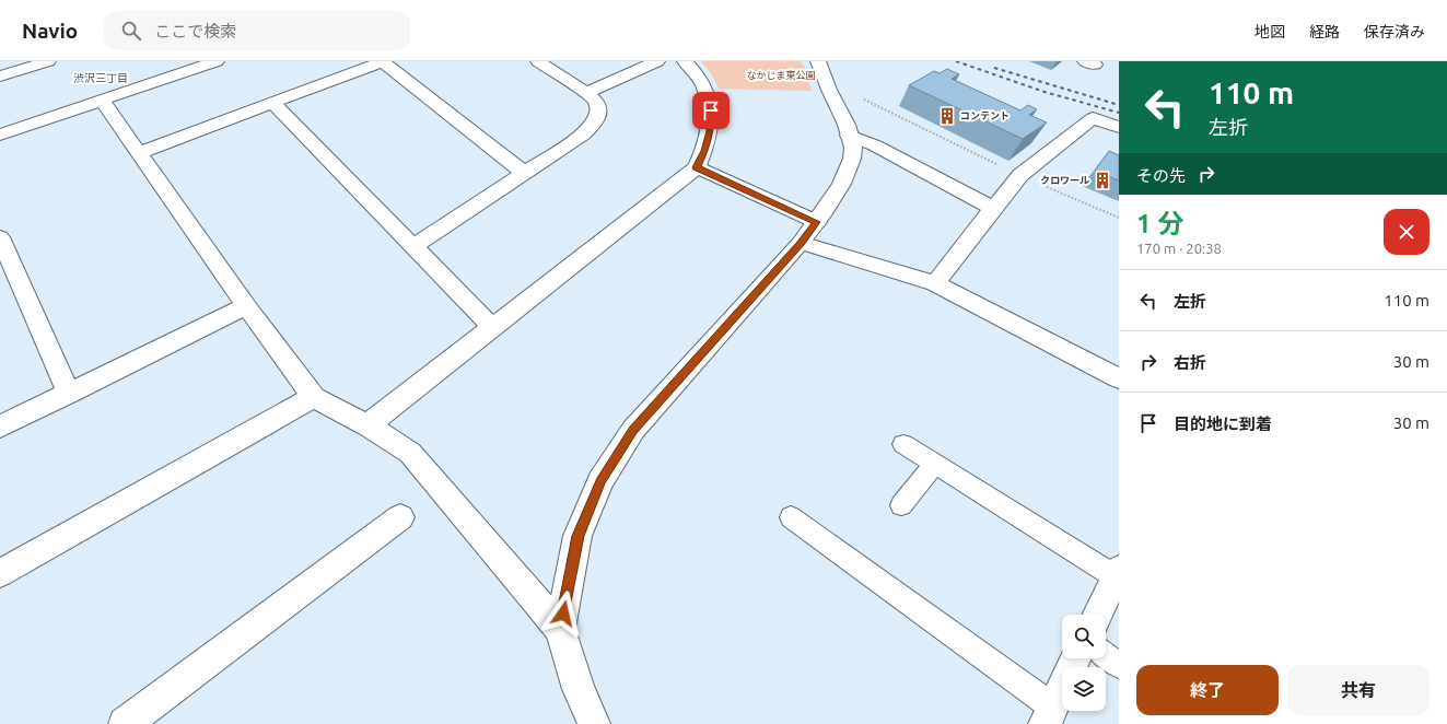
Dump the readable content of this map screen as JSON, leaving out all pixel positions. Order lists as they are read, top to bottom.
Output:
{
  "districts": ["渋沢三丁目"],
  "parks": ["なかじま東公園"],
  "places": {
    "building": ["コンテント", "クロワール"]
  },
  "page": {
    "header": "Navio",
    "search": "ここで検索",
    "nav": ["地図", "経路", "保存済み"],
    "turn": ["110 m", "左折"],
    "then": "その先",
    "heading": ["1 分", "170 m · 20:38"],
    "list": [
      {
        "name": "左折",
        "value": "110 m"
      },
      {
        "name": "右折",
        "value": "30 m"
      },
      {
        "name": "目的地に到着",
        "value": "30 m"
      }
    ],
    "buttons": ["終了", "共有"]
  }
}
